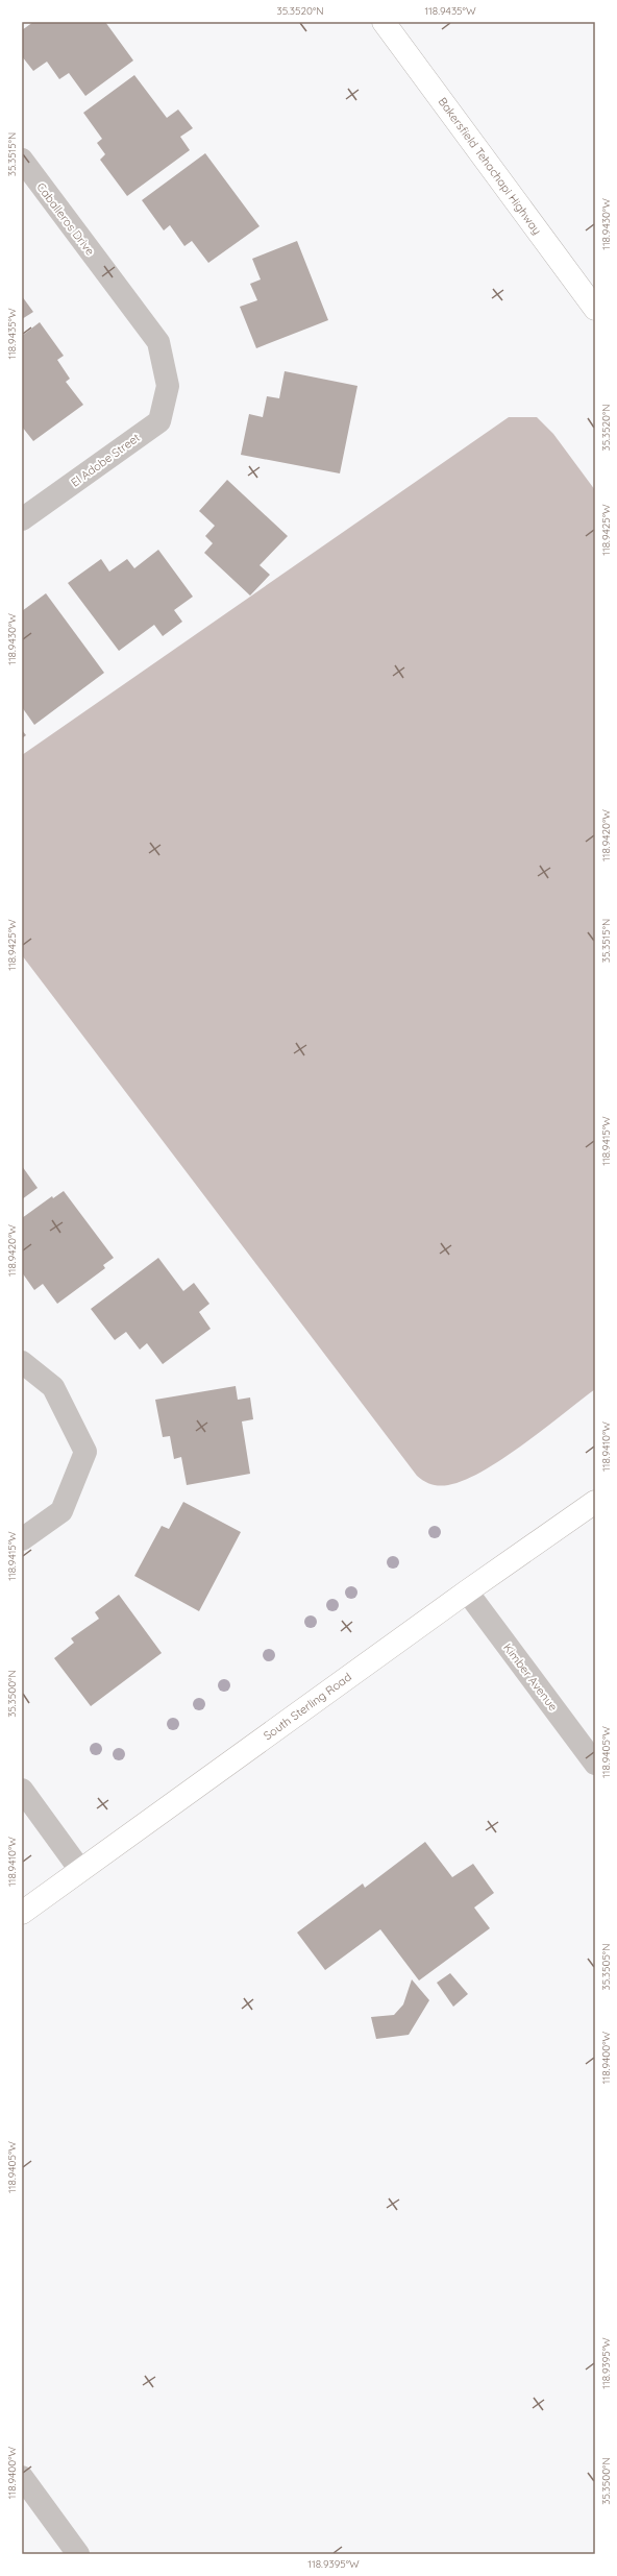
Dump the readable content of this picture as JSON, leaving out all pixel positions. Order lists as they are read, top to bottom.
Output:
{
  "streets": {
    "main road": ["Bakersfield Tehachapi Highway", "South Sterling Road"],
    "street": ["Caballeros Drive", "El Adobe Street", "Kimber Avenue"]
  },
  "crossings": [
    ["Caballeros Drive", "El Adobe Street"],
    ["Kimber Avenue", "South Sterling Road"]
  ],
  "coordinates": [
    "35.3520°N",
    "118.9435°W",
    "35.3515°N",
    "118.9430°W",
    "118.9425°W",
    "118.9420°W",
    "118.9415°W",
    "118.9410°W",
    "35.3500°N",
    "118.9405°W",
    "35.3505°N",
    "118.9400°W",
    "118.9395°W"
  ]
}
